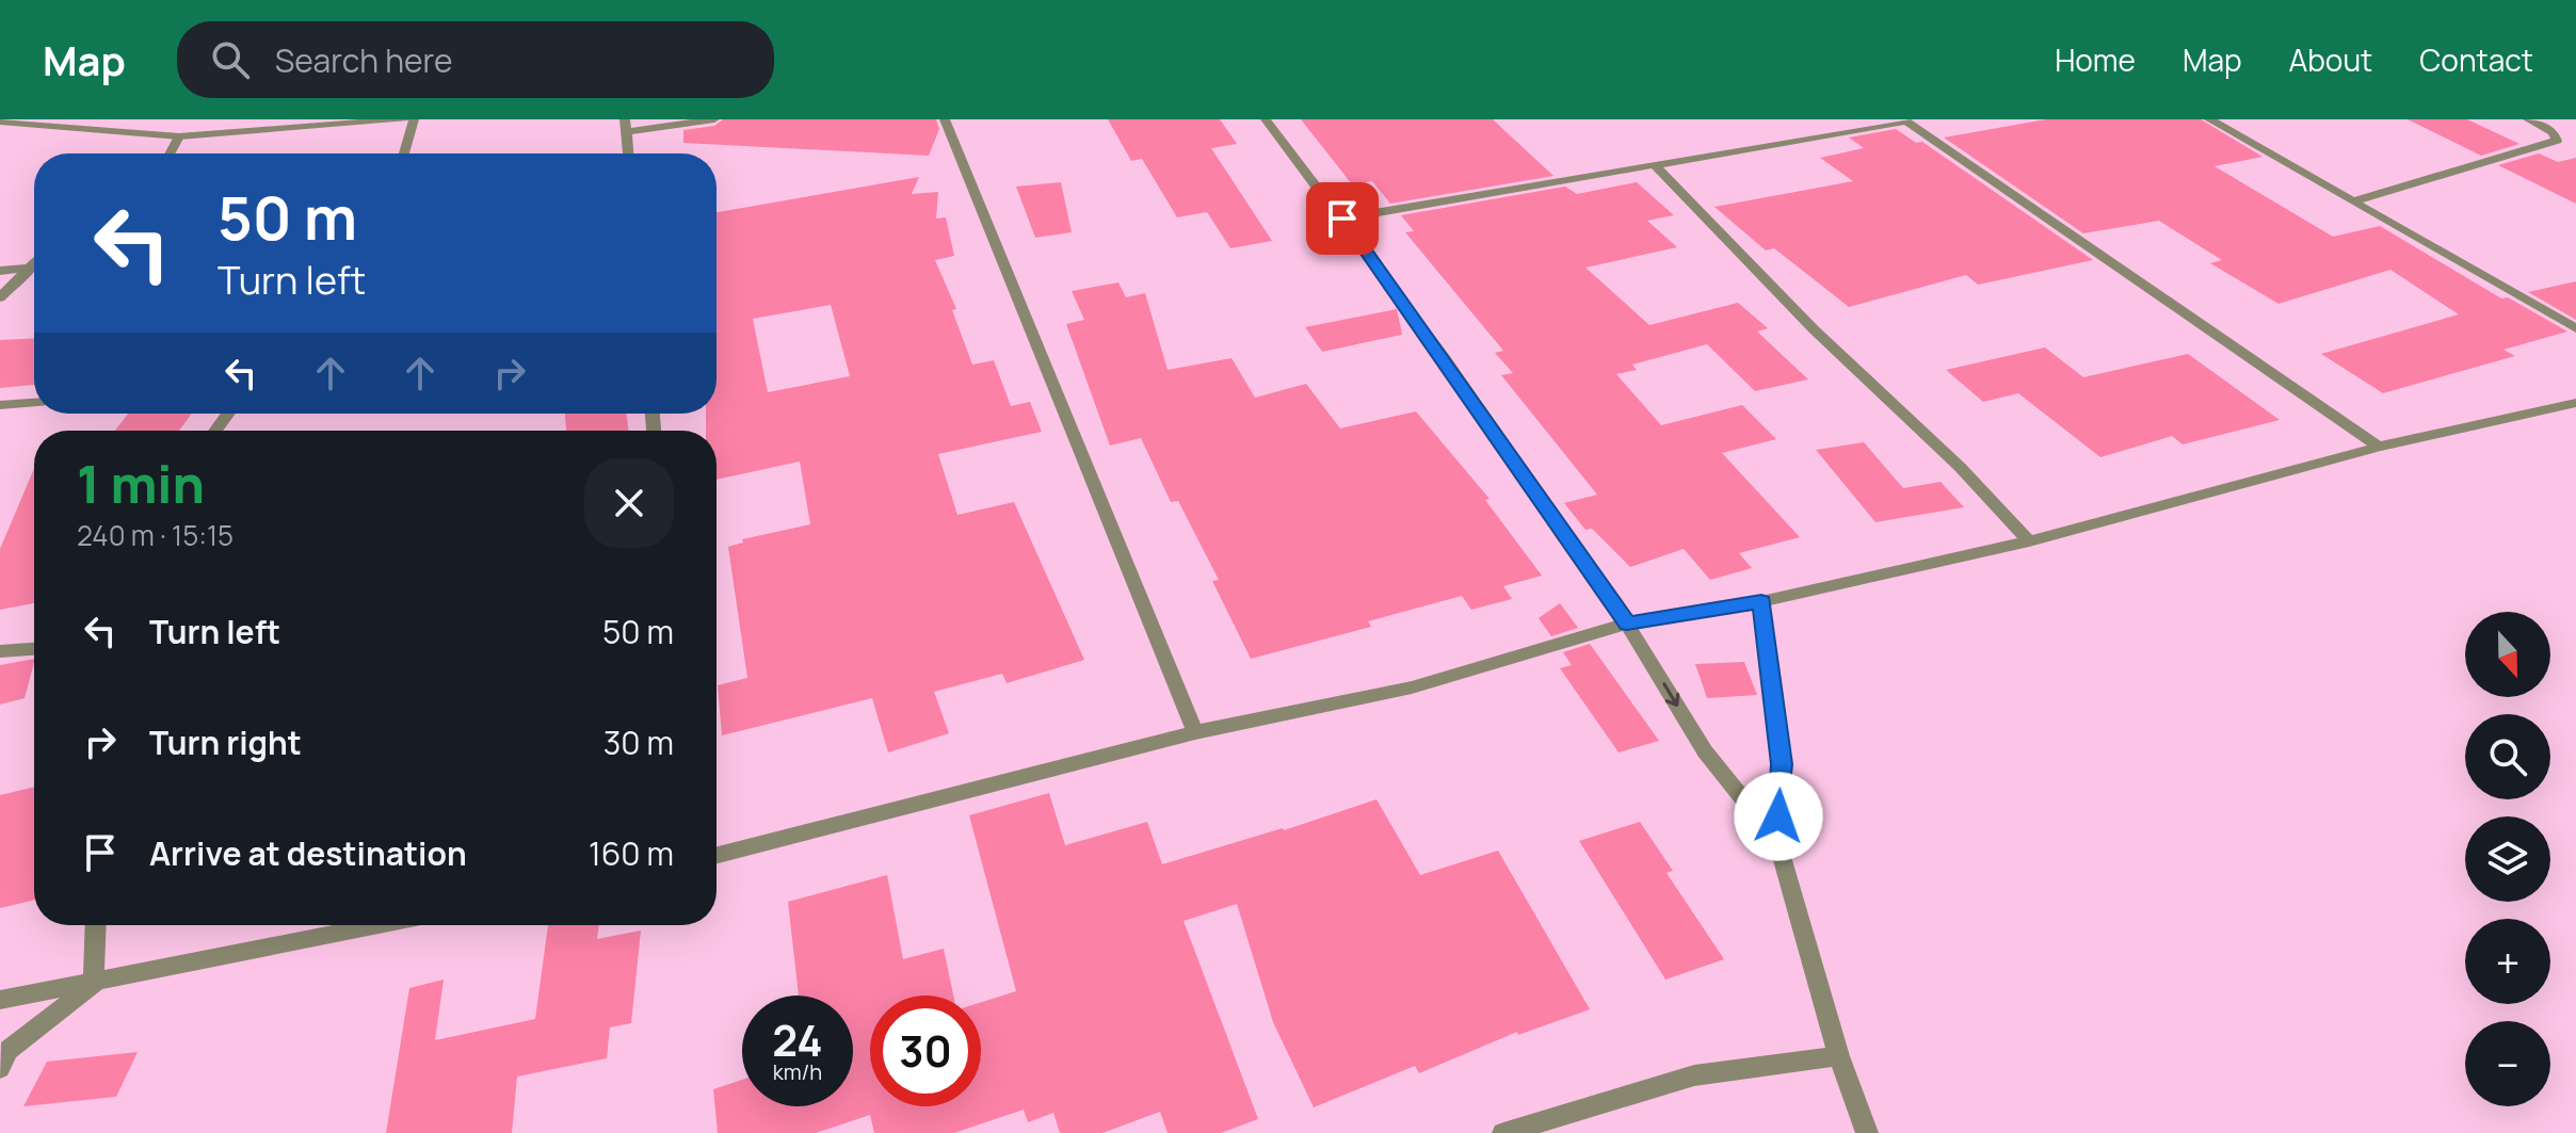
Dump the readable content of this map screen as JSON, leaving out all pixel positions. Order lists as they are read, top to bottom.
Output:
{
  "north": "bottom",
  "page": {
    "header": "Map",
    "search": "Search here",
    "nav": [
      "Home",
      "Map",
      "About",
      "Contact"
    ],
    "turn": ["50 m", "Turn left"],
    "heading": ["1 min", "240 m · 15:15"],
    "list": [
      {
        "name": "Turn left",
        "value": "50 m"
      },
      {
        "name": "Turn right",
        "value": "30 m"
      },
      {
        "name": "Arrive at destination",
        "value": "160 m"
      }
    ],
    "map_buttons": ["+", "−"],
    "speed": "24 km/h",
    "limit": "30"
  }
}
